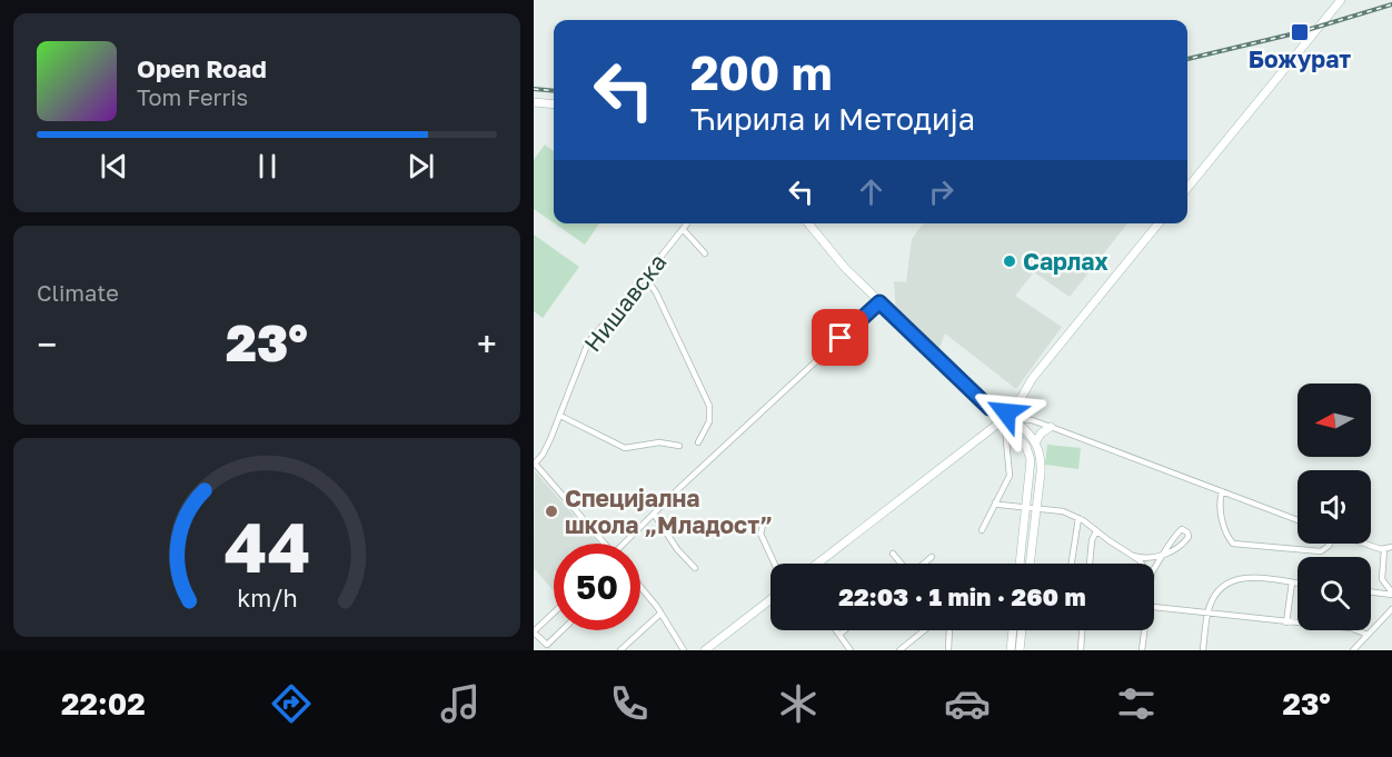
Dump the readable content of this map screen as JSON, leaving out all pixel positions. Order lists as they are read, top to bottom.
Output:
{
  "streets": {
    "street": ["Нишавска"]
  },
  "places": {
    "transit": ["Божурат"],
    "other": ["Сарлах", "Специјална школа „Младост”"]
  },
  "north": "left",
  "page": {
    "turn": ["200 m", "Ћирила и Методија"],
    "song": ["Open Road", "Tom Ferris"],
    "tile": "Climate",
    "heat": ["−", "23°", "+"],
    "limit": "50",
    "trip": "22:03 · 1 min · 260 m",
    "tabs": ["22:02", "23°"],
    "gauge": ["44", "km/h"]
  }
}
